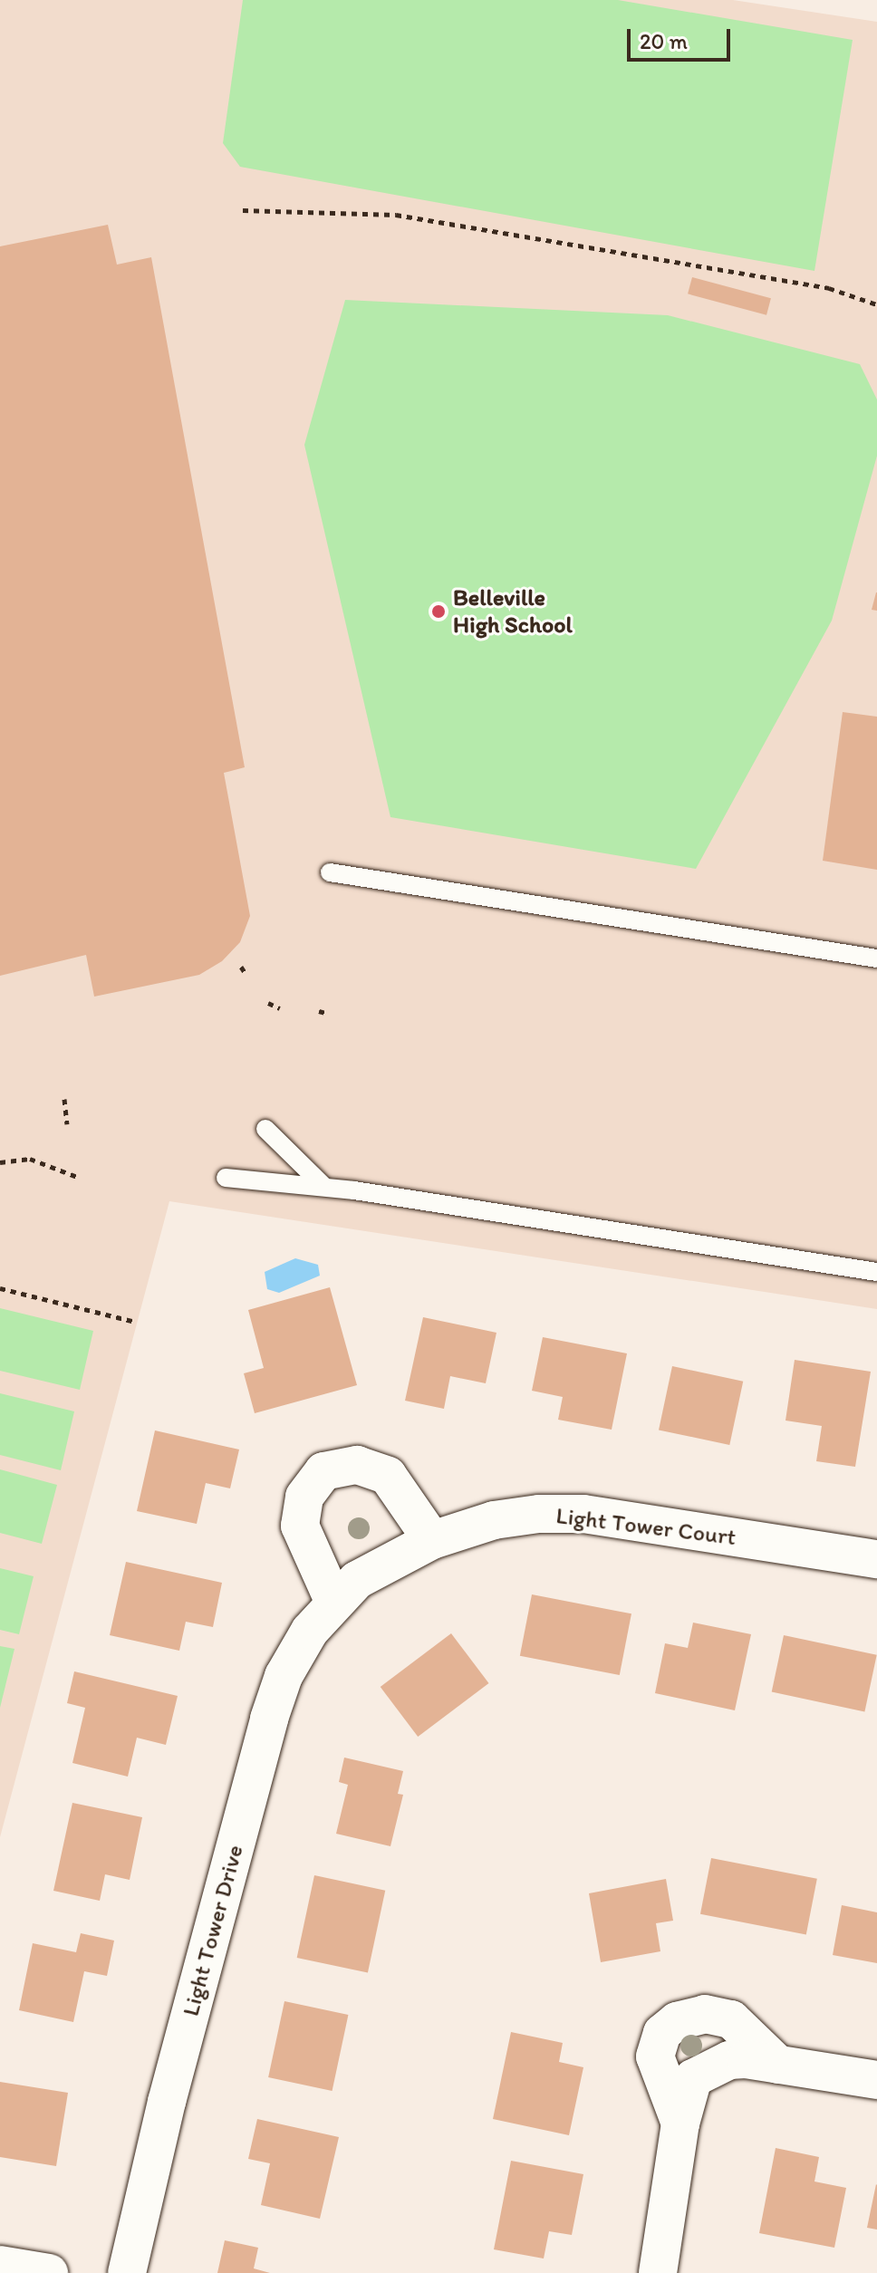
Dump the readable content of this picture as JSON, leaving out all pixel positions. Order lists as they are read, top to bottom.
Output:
{
  "streets": {
    "street": ["Light Tower Court", "Light Tower Drive"]
  },
  "crossings": [
    ["Light Tower Court", "Light Tower Drive"]
  ],
  "places": ["Belleville High School"],
  "scale_bar": "20 m"
}
